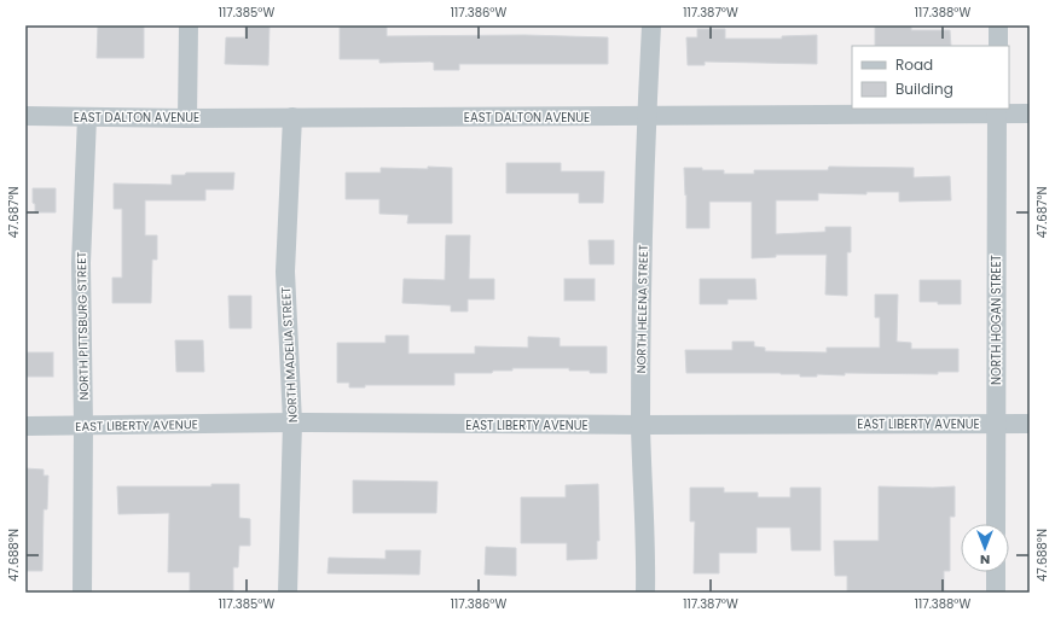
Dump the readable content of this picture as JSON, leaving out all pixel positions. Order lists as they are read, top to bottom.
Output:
{
  "streets": {
    "street": [
      "EAST DALTON AVENUE",
      "NORTH HELENA STREET",
      "NORTH HOGAN STREET",
      "NORTH PITTSBURG STREET",
      "NORTH MADELIA STREET",
      "EAST LIBERTY AVENUE"
    ]
  },
  "crossings": [
    ["EAST DALTON AVENUE", "NORTH HELENA STREET"],
    ["EAST DALTON AVENUE", "NORTH HOGAN STREET"],
    ["EAST DALTON AVENUE", "NORTH PITTSBURG STREET"],
    ["EAST DALTON AVENUE", "NORTH MADELIA STREET"],
    ["NORTH HELENA STREET", "EAST LIBERTY AVENUE"],
    ["NORTH HOGAN STREET", "EAST LIBERTY AVENUE"],
    ["NORTH PITTSBURG STREET", "EAST LIBERTY AVENUE"],
    ["NORTH MADELIA STREET", "EAST LIBERTY AVENUE"]
  ],
  "legend": ["Road", "Building"],
  "north": "bottom",
  "coordinates": [
    "117.385°W",
    "117.386°W",
    "117.387°W",
    "117.388°W",
    "47.687°N",
    "47.688°N"
  ]
}
